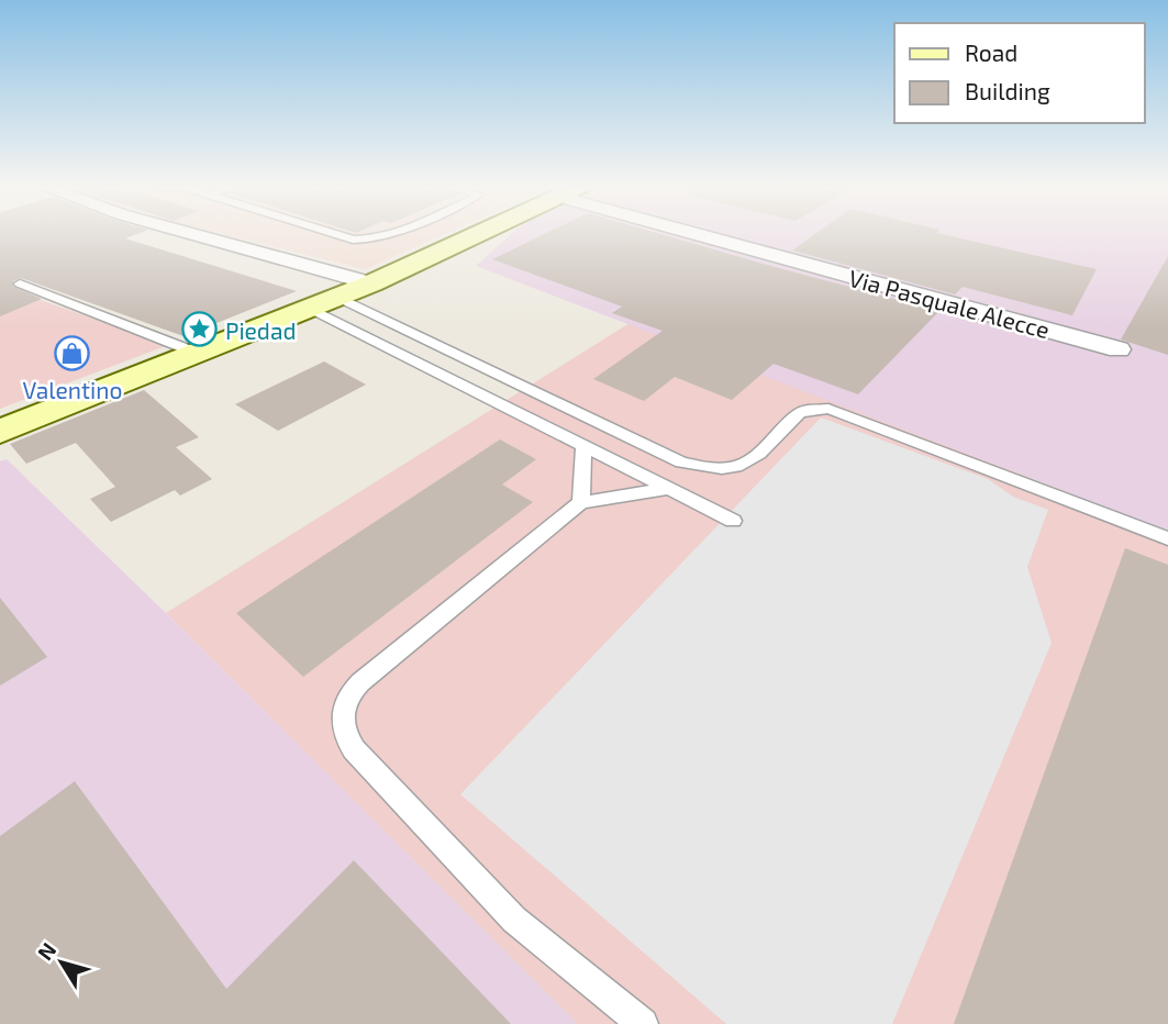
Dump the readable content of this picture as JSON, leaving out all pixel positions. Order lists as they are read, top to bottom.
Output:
{
  "streets": {
    "street": ["Via Pasquale Alecce"]
  },
  "places": {
    "place": ["Piedad"],
    "shop": ["Valentino"]
  },
  "legend": ["Road", "Building"],
  "north": "top left"
}
